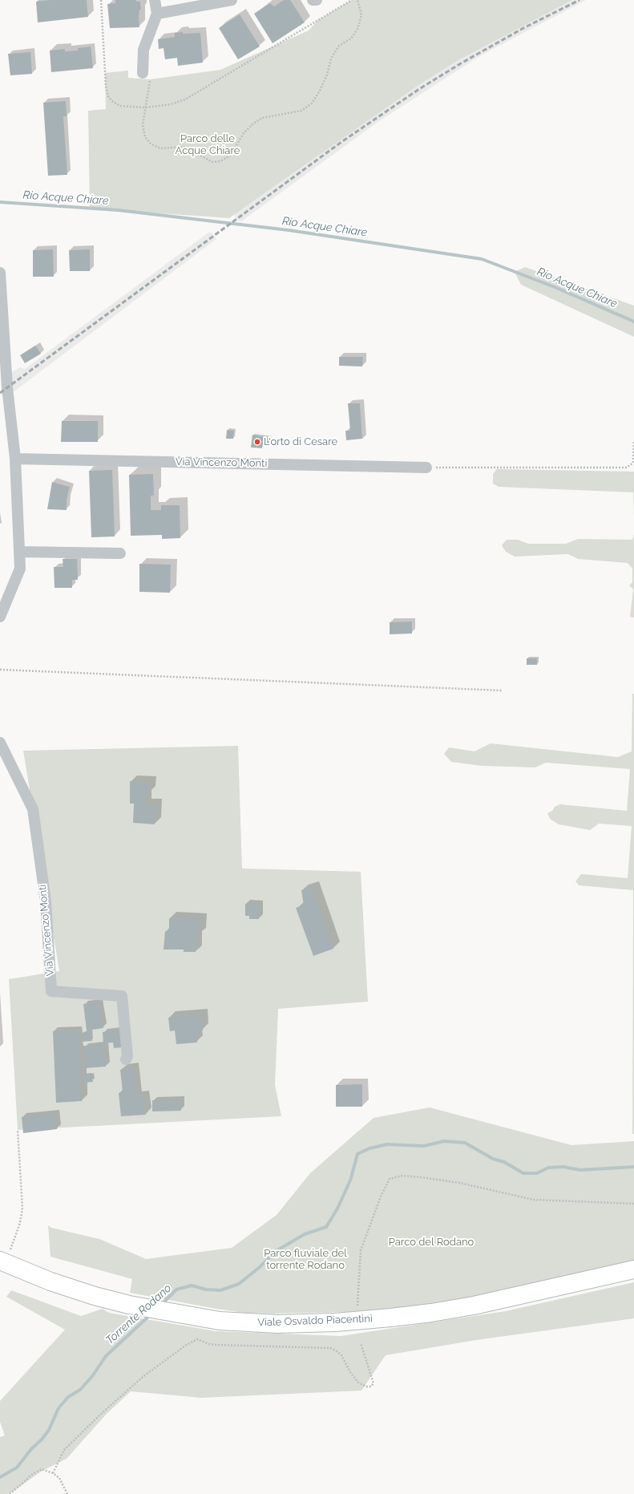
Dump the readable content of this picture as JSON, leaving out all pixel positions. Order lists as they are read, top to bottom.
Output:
{
  "streets": {
    "main road": ["Viale Osvaldo Piacentini"],
    "street": ["Via Vincenzo Monti"]
  },
  "water": ["Rio Acque Chiare", "Torrente Rodano"],
  "parks": ["Parco delle Acque Chiare", "Parco del Rodano", "Parco fluviale del torrente Rodano"],
  "places": ["L'orto di Cesare"]
}
